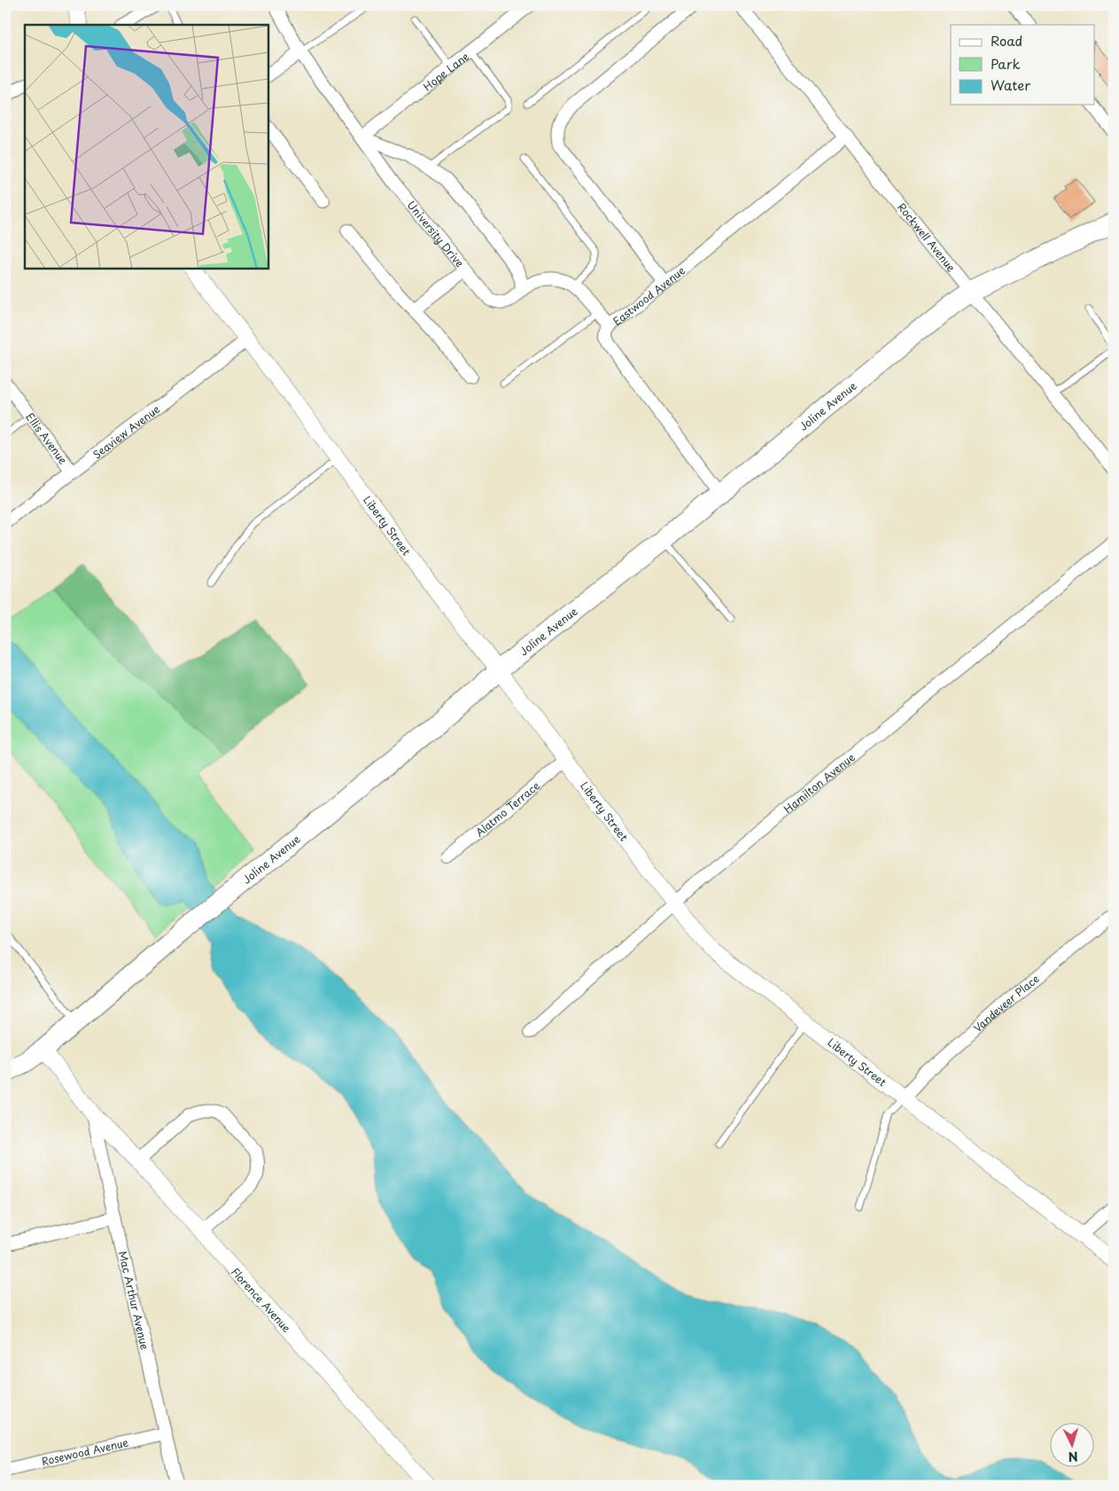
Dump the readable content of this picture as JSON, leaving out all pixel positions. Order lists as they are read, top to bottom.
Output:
{
  "streets": {
    "main road": ["Joline Avenue"],
    "street": [
      "Hope Lane",
      "University Drive",
      "Rockwell Avenue",
      "Eastwood Avenue",
      "Seaview Avenue",
      "Ellis Avenue",
      "Liberty Street",
      "Hamilton Avenue",
      "Alatmo Terrace",
      "Vandeveer Place",
      "Florence Avenue",
      "Mac Arthur Avenue",
      "Rosewood Avenue"
    ]
  },
  "crossings": [
    ["Hope Lane", "University Drive"],
    ["University Drive", "Eastwood Avenue"],
    ["Rockwell Avenue", "Eastwood Avenue"],
    ["Rockwell Avenue", "Joline Avenue"],
    ["Eastwood Avenue", "Joline Avenue"],
    ["Joline Avenue", "Liberty Street"],
    ["Joline Avenue", "Florence Avenue"],
    ["Seaview Avenue", "Ellis Avenue"],
    ["Seaview Avenue", "Liberty Street"],
    ["Liberty Street", "Hamilton Avenue"],
    ["Liberty Street", "Alatmo Terrace"],
    ["Liberty Street", "Vandeveer Place"],
    ["Florence Avenue", "Mac Arthur Avenue"],
    ["Mac Arthur Avenue", "Rosewood Avenue"]
  ],
  "legend": ["Road", "Park", "Water"],
  "north": "bottom"
}
